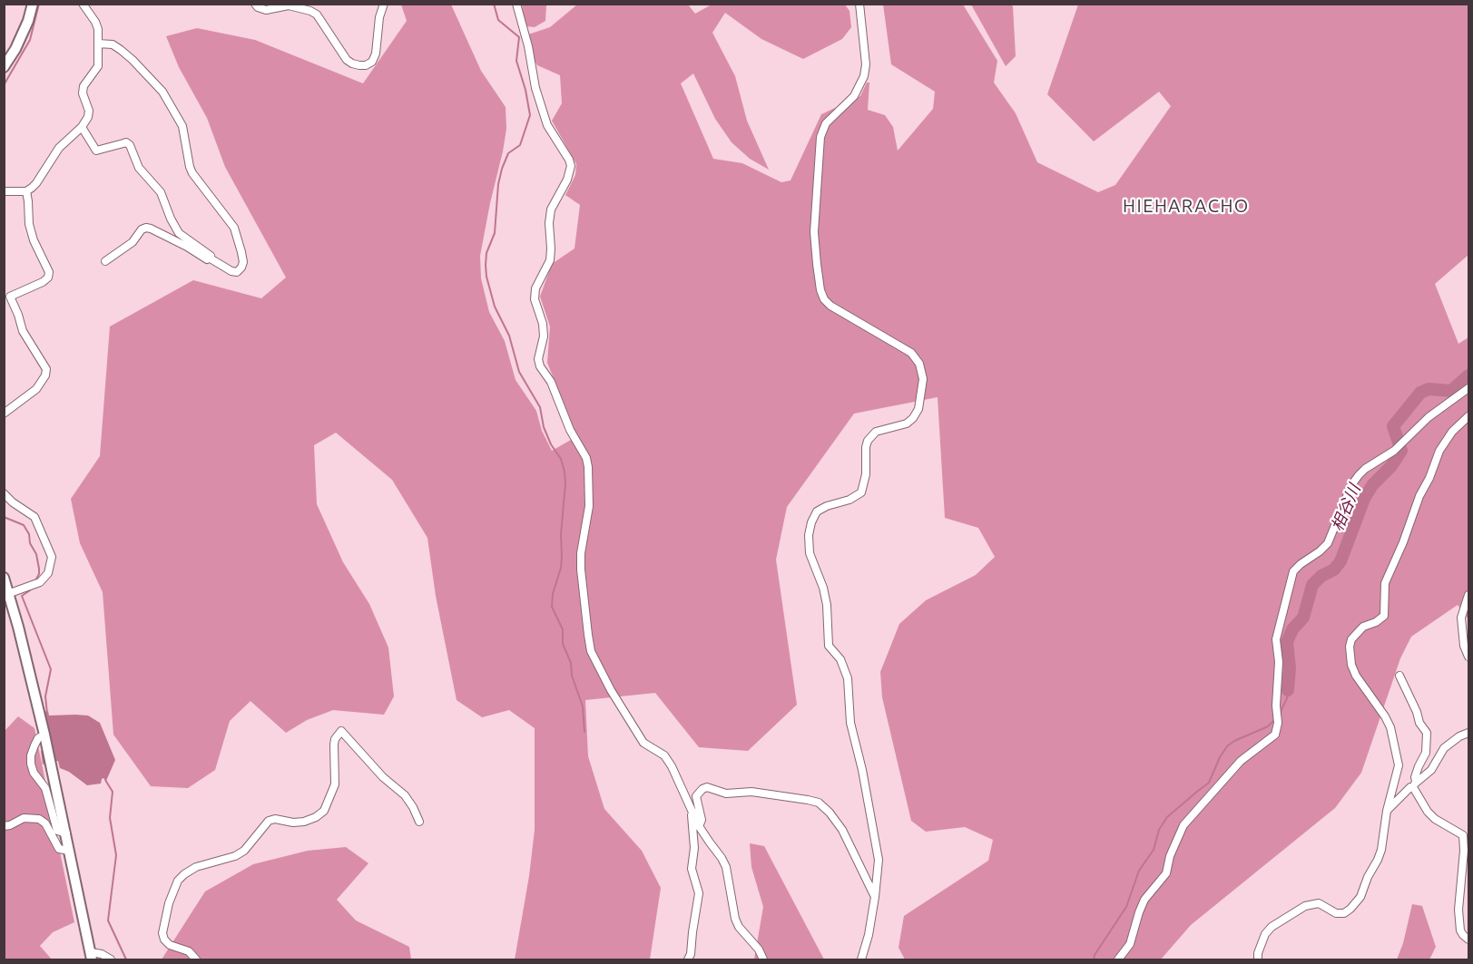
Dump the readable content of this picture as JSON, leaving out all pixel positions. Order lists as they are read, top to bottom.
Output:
{
  "districts": ["HIEHARACHO"],
  "water": ["相谷川"]
}
